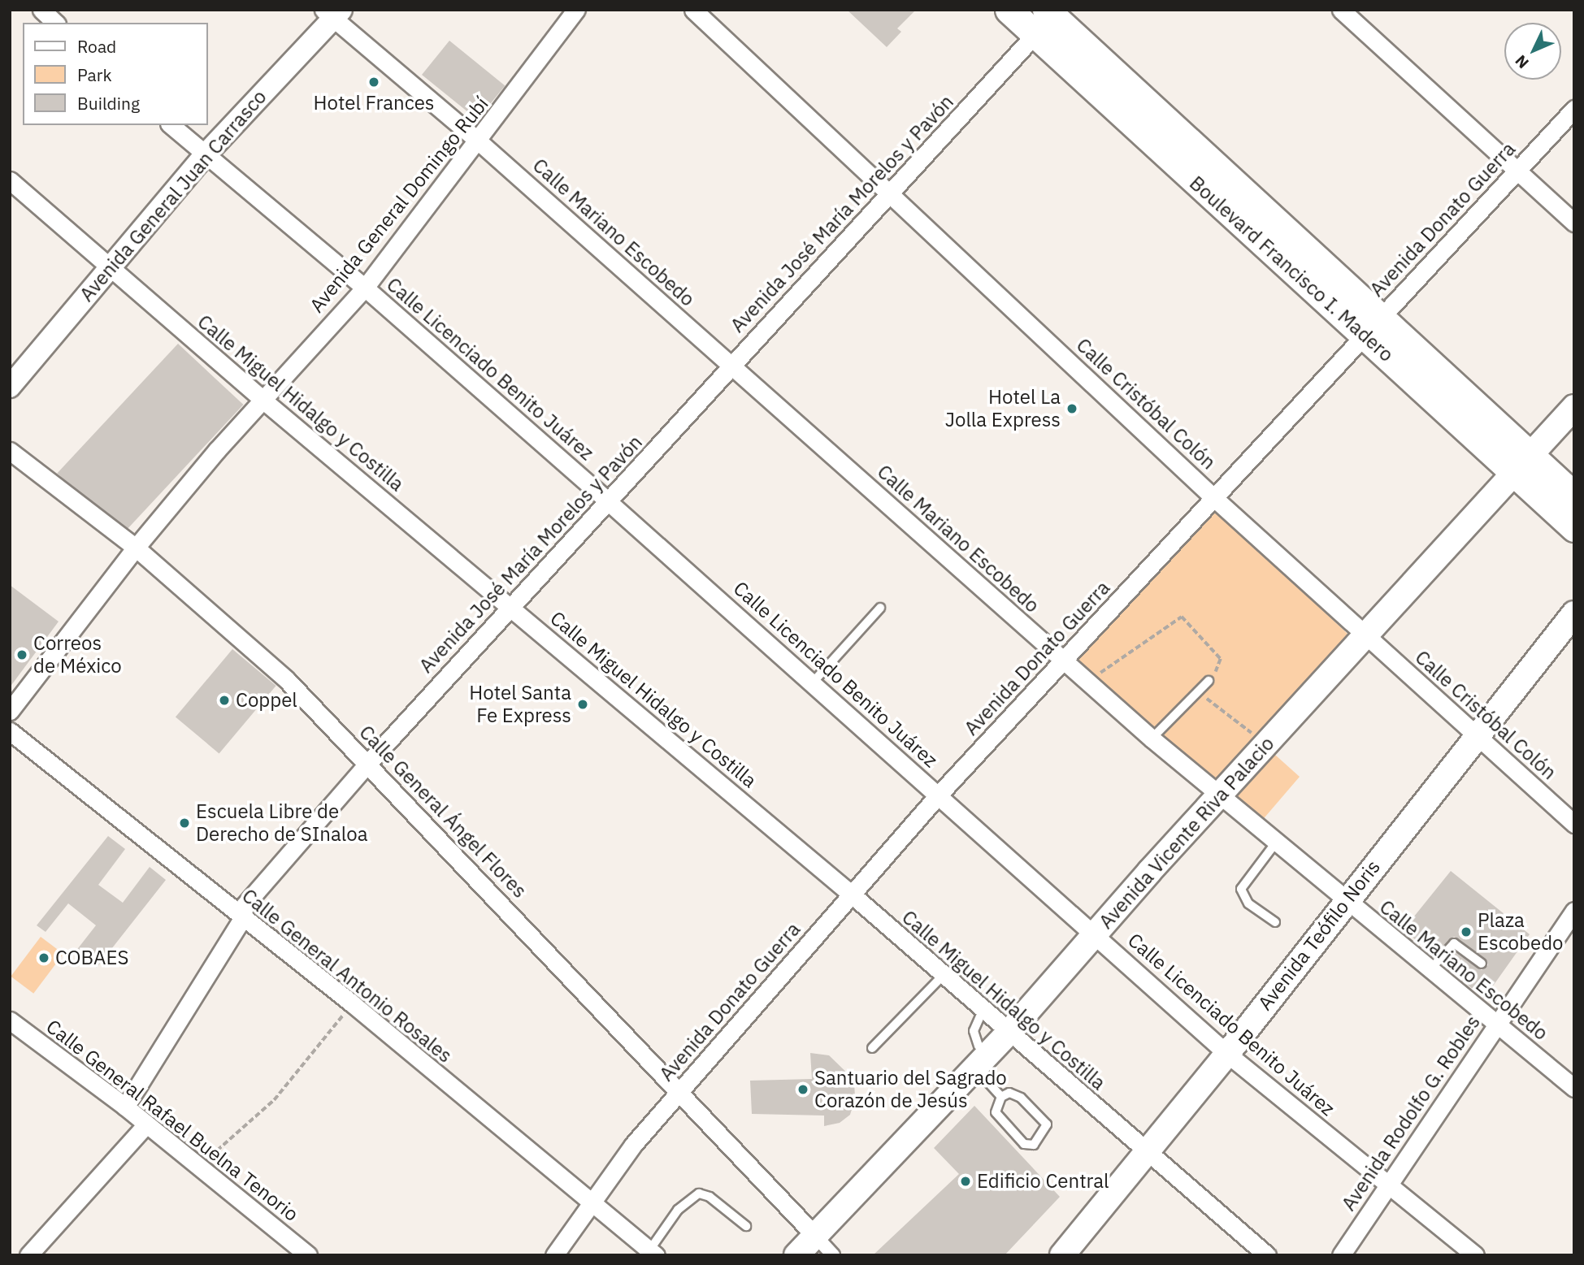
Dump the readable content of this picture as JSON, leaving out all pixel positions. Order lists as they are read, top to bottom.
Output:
{
  "streets": {
    "main road": ["Boulevard Francisco I. Madero", "Avenida Vicente Riva Palacio", "Avenida Teófilo Noris"],
    "street": [
      "Avenida General Juan Carrasco",
      "Avenida General Domingo Rubí",
      "Avenida José María Morelos y Pavón",
      "Avenida Donato Guerra",
      "Calle Mariano Escobedo",
      "Calle Licenciado Benito Juárez",
      "Calle Miguel Hidalgo y Costilla",
      "Calle Cristóbal Colón",
      "Calle General Ángel Flores",
      "Calle General Antonio Rosales",
      "Avenida Rodolfo G. Robles",
      "Calle General Rafael Buelna Tenorio"
    ]
  },
  "crossings": [
    ["Avenida General Juan Carrasco", "Calle Mariano Escobedo"],
    ["Avenida General Juan Carrasco", "Calle Licenciado Benito Juárez"],
    ["Avenida General Juan Carrasco", "Calle Miguel Hidalgo y Costilla"],
    ["Avenida General Domingo Rubí", "Calle Mariano Escobedo"],
    ["Avenida General Domingo Rubí", "Calle Licenciado Benito Juárez"],
    ["Avenida General Domingo Rubí", "Calle Miguel Hidalgo y Costilla"],
    ["Avenida General Domingo Rubí", "Calle General Ángel Flores"],
    ["Avenida José María Morelos y Pavón", "Calle Mariano Escobedo"],
    ["Avenida José María Morelos y Pavón", "Boulevard Francisco I. Madero"],
    ["Avenida José María Morelos y Pavón", "Calle Licenciado Benito Juárez"],
    ["Avenida José María Morelos y Pavón", "Calle Miguel Hidalgo y Costilla"],
    ["Avenida José María Morelos y Pavón", "Calle Cristóbal Colón"],
    ["Avenida José María Morelos y Pavón", "Calle General Ángel Flores"],
    ["Avenida José María Morelos y Pavón", "Calle General Antonio Rosales"],
    ["Avenida José María Morelos y Pavón", "Calle General Rafael Buelna Tenorio"],
    ["Avenida Donato Guerra", "Calle Mariano Escobedo"],
    ["Avenida Donato Guerra", "Boulevard Francisco I. Madero"],
    ["Avenida Donato Guerra", "Calle Licenciado Benito Juárez"],
    ["Avenida Donato Guerra", "Calle Miguel Hidalgo y Costilla"],
    ["Avenida Donato Guerra", "Calle Cristóbal Colón"],
    ["Avenida Donato Guerra", "Calle General Ángel Flores"],
    ["Avenida Donato Guerra", "Calle General Antonio Rosales"],
    ["Calle Mariano Escobedo", "Avenida Vicente Riva Palacio"],
    ["Calle Mariano Escobedo", "Avenida Teófilo Noris"],
    ["Calle Mariano Escobedo", "Avenida Rodolfo G. Robles"],
    ["Boulevard Francisco I. Madero", "Avenida Vicente Riva Palacio"],
    ["Calle Licenciado Benito Juárez", "Avenida Vicente Riva Palacio"],
    ["Calle Licenciado Benito Juárez", "Avenida Teófilo Noris"],
    ["Calle Licenciado Benito Juárez", "Avenida Rodolfo G. Robles"],
    ["Calle Miguel Hidalgo y Costilla", "Avenida Vicente Riva Palacio"],
    ["Calle Miguel Hidalgo y Costilla", "Avenida Teófilo Noris"],
    ["Calle Cristóbal Colón", "Avenida Vicente Riva Palacio"],
    ["Calle Cristóbal Colón", "Avenida Teófilo Noris"],
    ["Calle General Ángel Flores", "Avenida Vicente Riva Palacio"]
  ],
  "places": [
    "Hotel Frances",
    "Hotel La Jolla Express",
    "Correos de México",
    "Coppel",
    "Hotel Santa Fe Express",
    "Escuela Libre de Derecho de SInaloa",
    "Plaza Escobedo",
    "COBAES",
    "Santuario del Sagrado Corazón de Jesús",
    "Edificio Central"
  ],
  "legend": ["Road", "Park", "Building"],
  "north": "bottom left"
}
